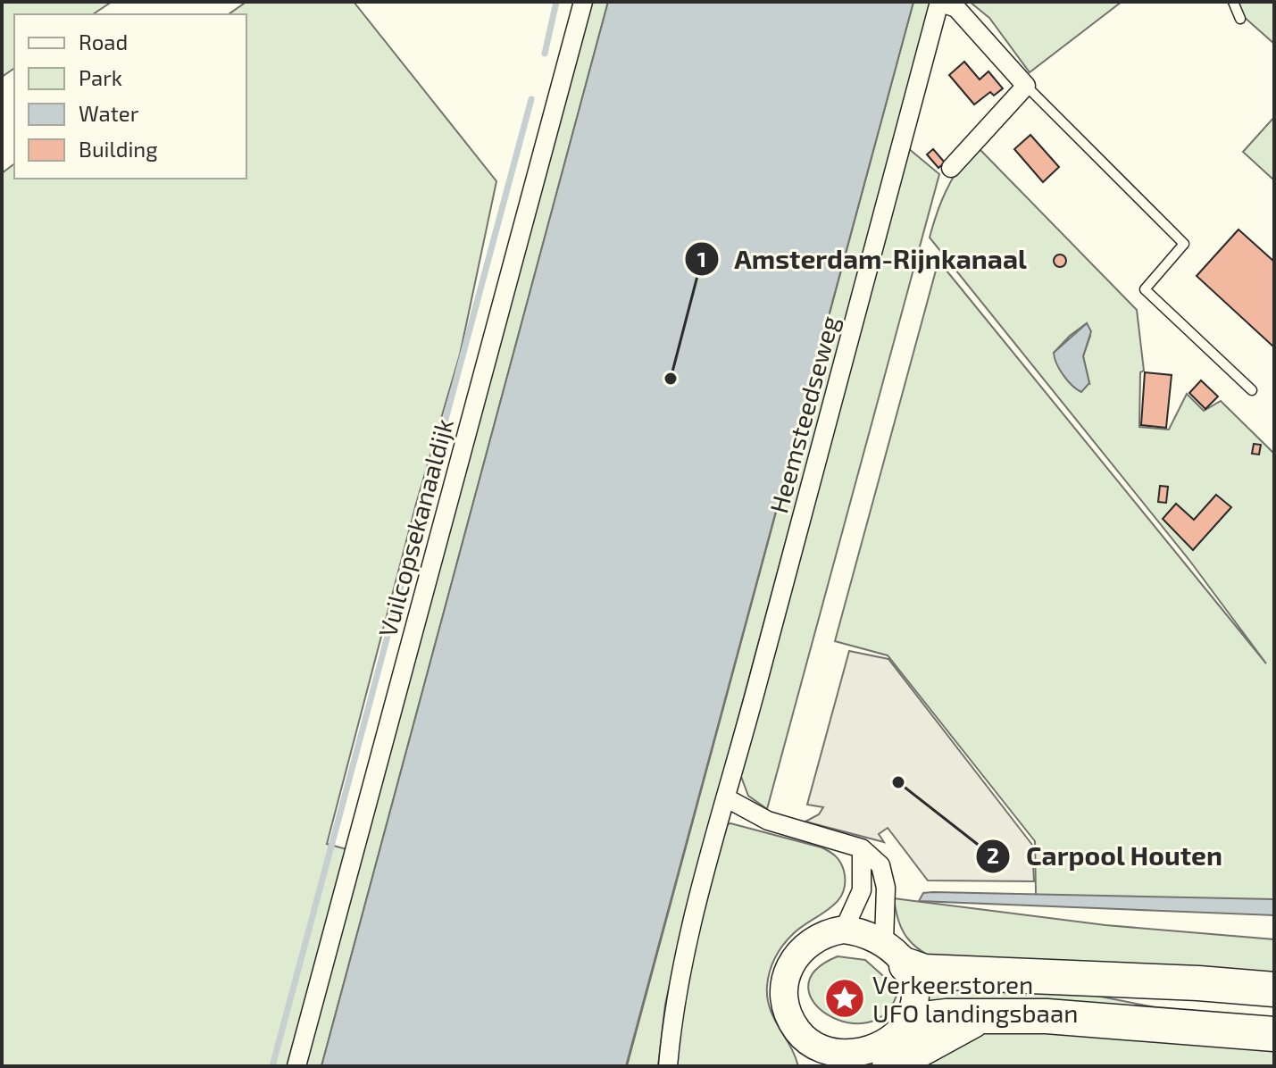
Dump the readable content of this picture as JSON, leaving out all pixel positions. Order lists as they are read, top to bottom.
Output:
{
  "streets": {
    "street": ["Heemsteedseweg", "Vuilcopsekanaaldijk"]
  },
  "places": {
    "other": ["Amsterdam-Rijnkanaal", "Carpool Houten"],
    "place": ["Verkeerstoren UFO landingsbaan"]
  },
  "legend": [
    "Road",
    "Park",
    "Water",
    "Building"
  ]
}
